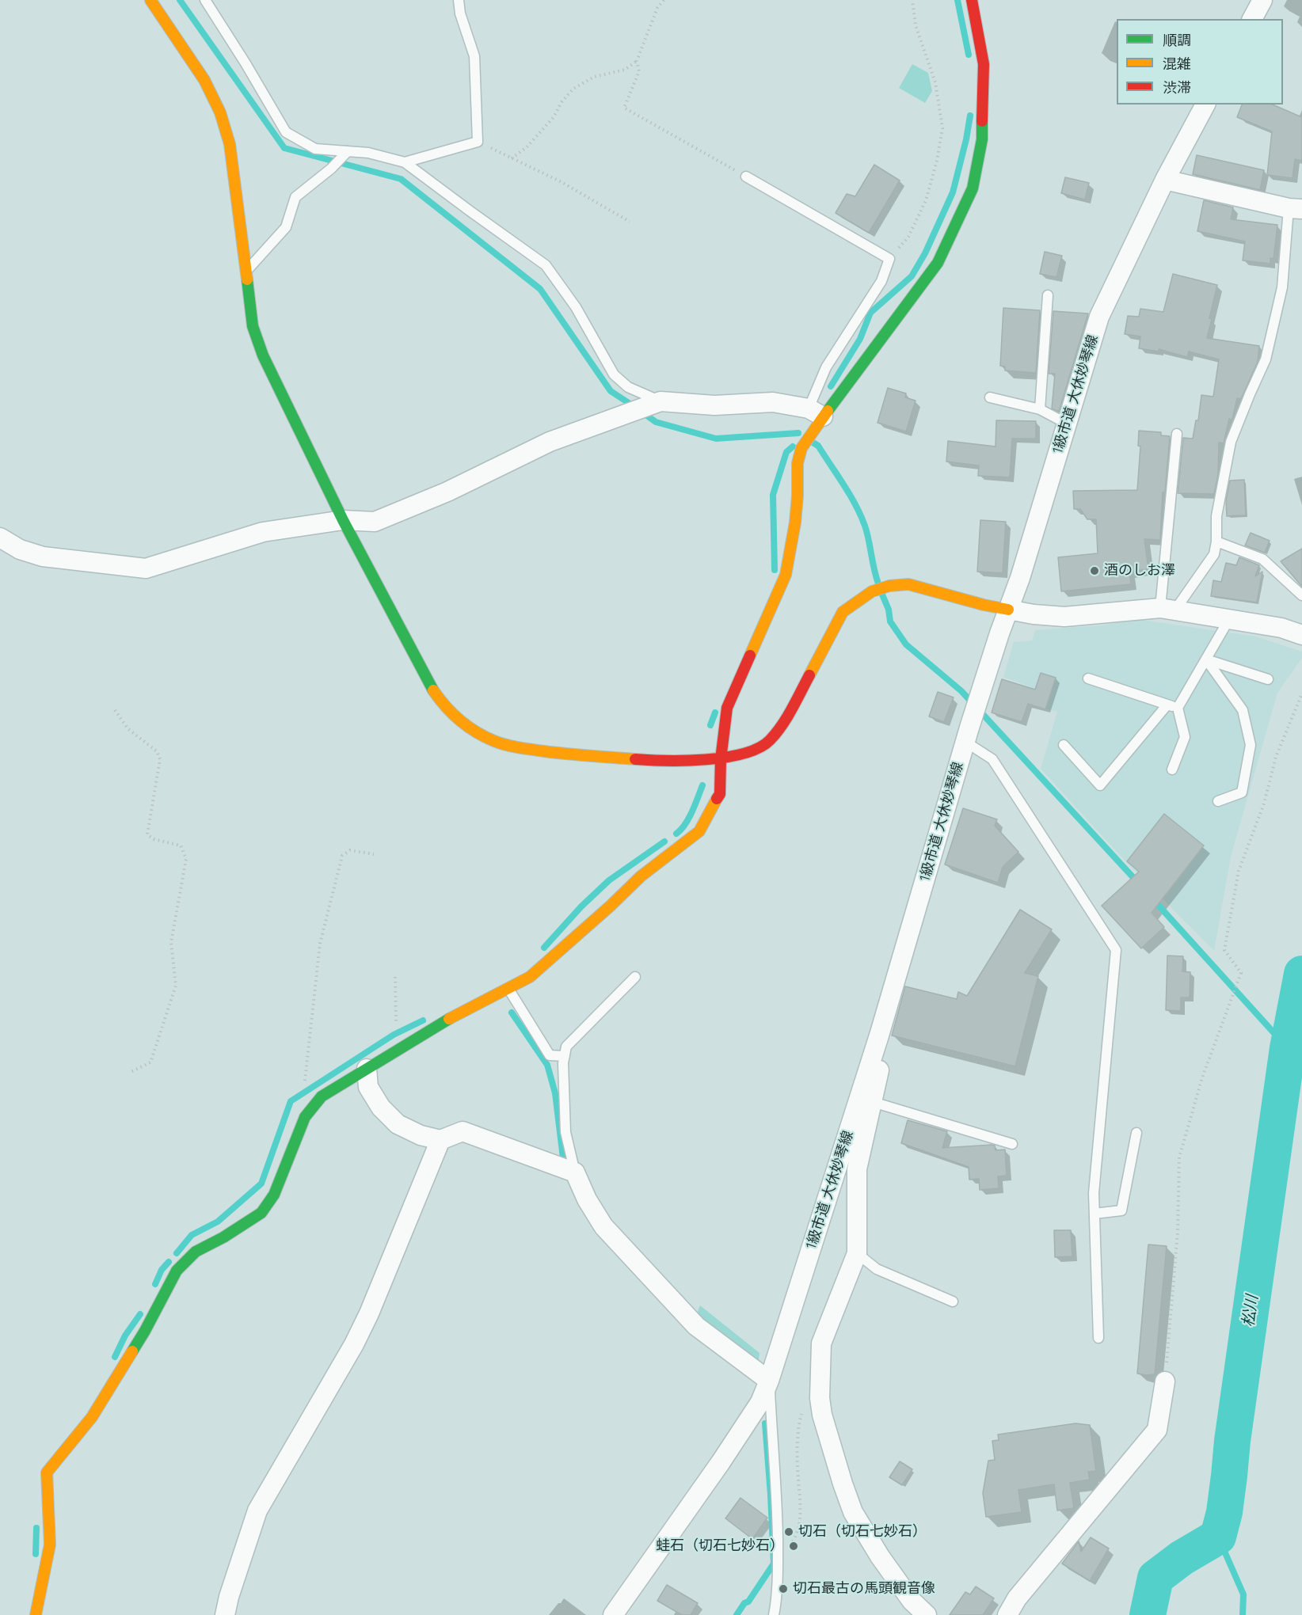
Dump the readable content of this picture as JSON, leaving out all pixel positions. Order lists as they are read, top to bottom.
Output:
{
  "streets": {
    "street": ["1級市道 大休妙琴線"]
  },
  "water": ["松川"],
  "places": [
    "酒のしお澤",
    "切石（切石七妙石）",
    "蛙石（切石七妙石）",
    "切石最古の馬頭観音像"
  ],
  "legend": ["順調", "混雑", "渋滞"]
}
